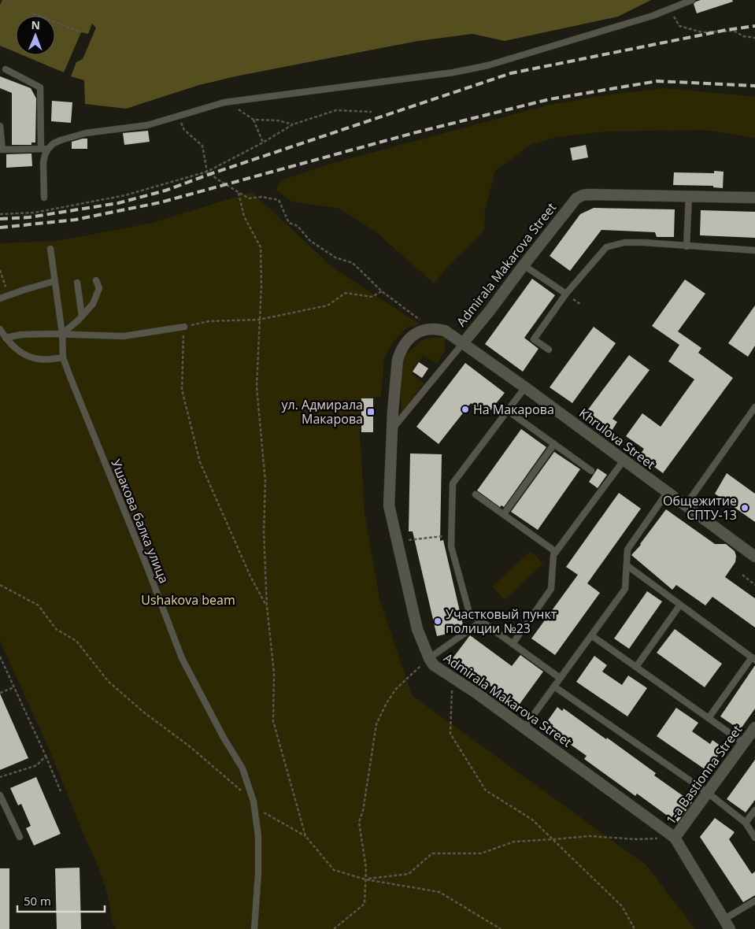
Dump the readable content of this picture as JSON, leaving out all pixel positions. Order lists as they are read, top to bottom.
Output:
{
  "streets": {
    "street": ["Admirala Makarova Street", "Khrulova Street", "1-a Bastionna Street"],
    "lane": ["Ушакова балка улица"]
  },
  "crossings": [
    ["Admirala Makarova Street", "Khrulova Street"],
    ["Admirala Makarova Street", "1-a Bastionna Street"]
  ],
  "parks": ["Ushakova beam"],
  "places": {
    "other": ["На Макарова", "Общежитие СПТУ-13", "Участковый пункт полиции №23"],
    "transit": ["ул. Адмирала Макарова"]
  },
  "scale_bar": "50 m",
  "north": "top"
}
